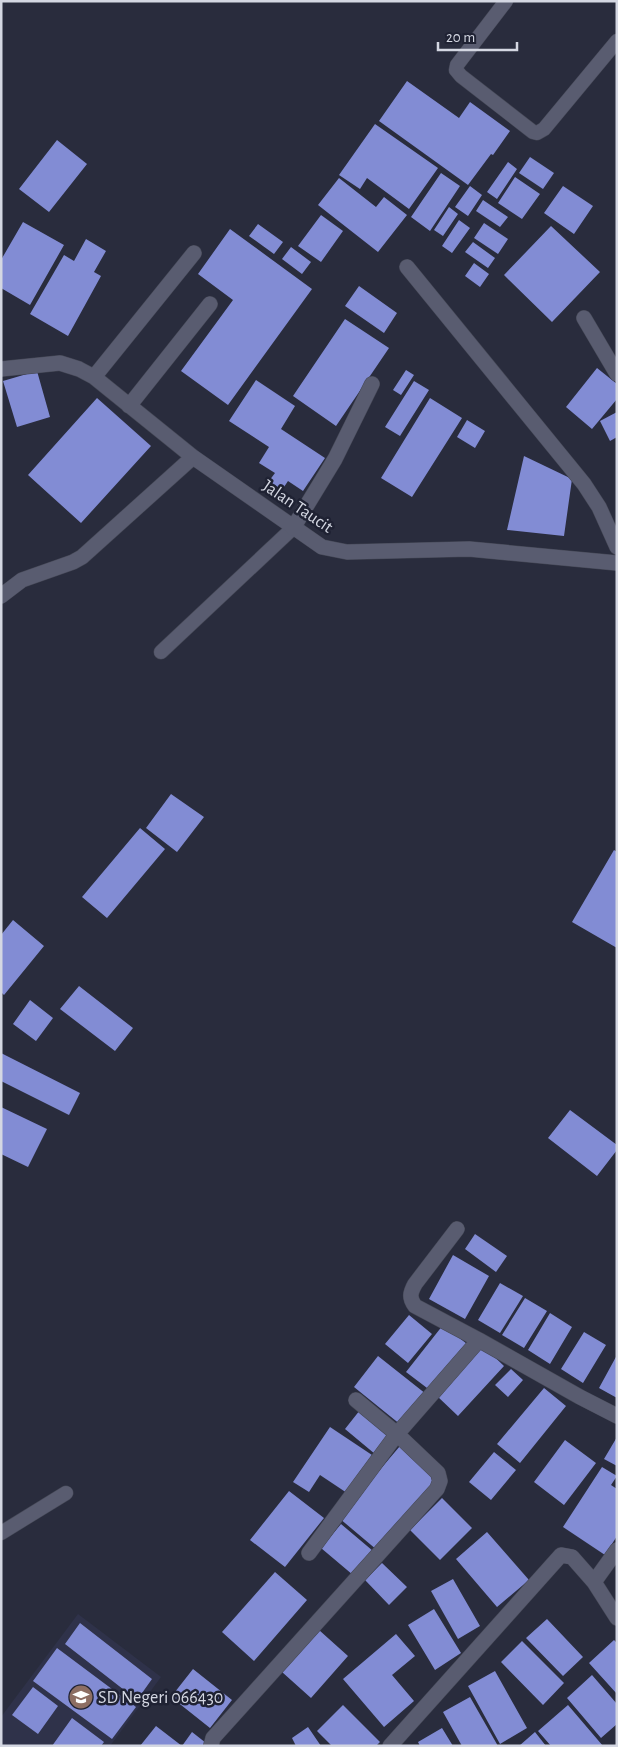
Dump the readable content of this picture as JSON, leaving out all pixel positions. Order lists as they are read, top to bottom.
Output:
{
  "streets": {
    "street": ["Jalan Taucit"]
  },
  "places": {
    "school or university": ["SD Negeri 066430"]
  },
  "scale_bar": "20 m"
}
